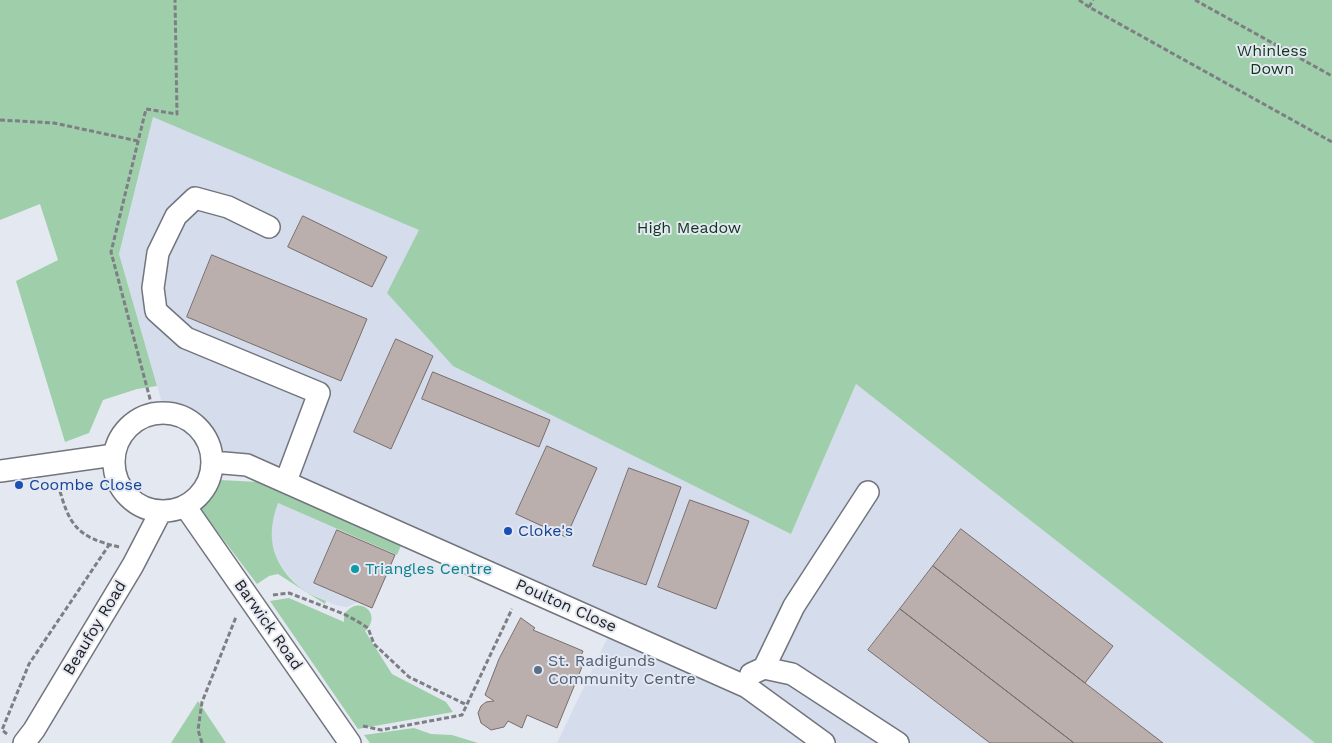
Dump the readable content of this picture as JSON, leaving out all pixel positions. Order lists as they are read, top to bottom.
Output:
{
  "streets": {
    "street": ["Poulton Close", "Barwick Road", "Beaufoy Road"]
  },
  "crossings": [
    ["Poulton Close", "Barwick Road"],
    ["Poulton Close", "Beaufoy Road"],
    ["Barwick Road", "Beaufoy Road"]
  ],
  "parks": ["Whinless Down", "High Meadow"],
  "places": [
    "Coombe Close",
    "Cloke's",
    "Triangles Centre",
    "St. Radigunds Community Centre"
  ]
}
